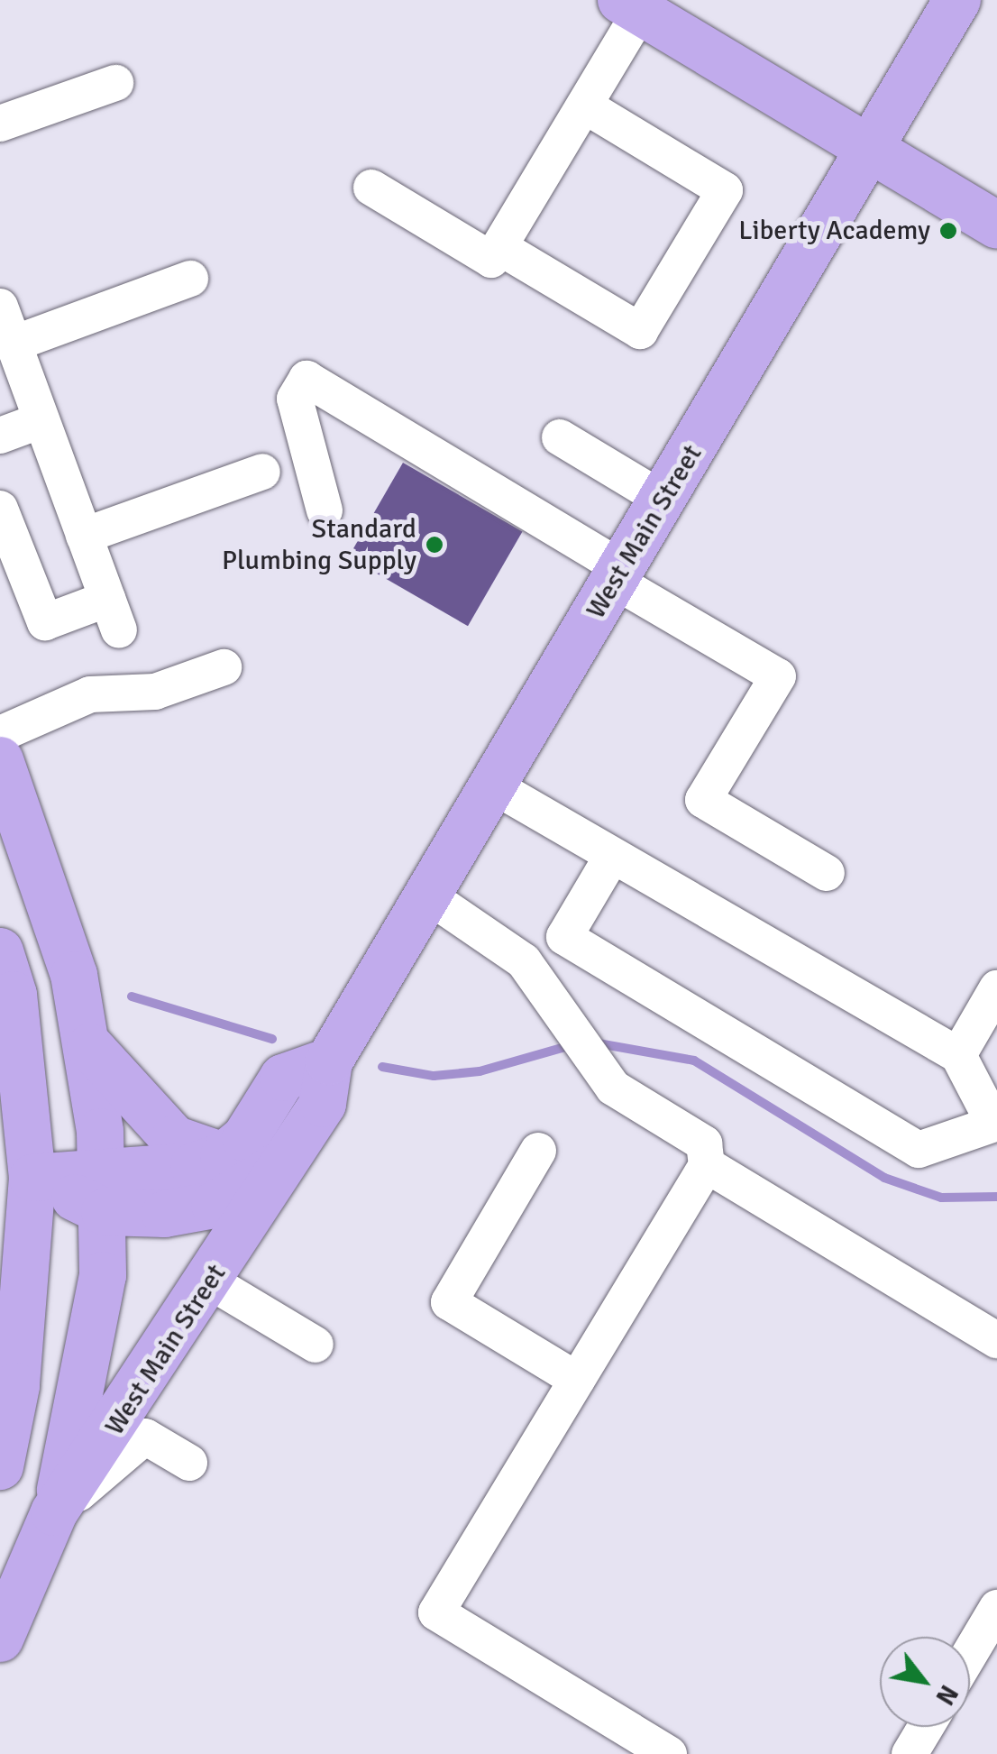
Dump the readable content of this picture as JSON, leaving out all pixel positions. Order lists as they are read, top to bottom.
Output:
{
  "streets": {
    "main road": ["West Main Street"]
  },
  "places": ["Liberty Academy", "Standard Plumbing Supply"],
  "north": "bottom right"
}
